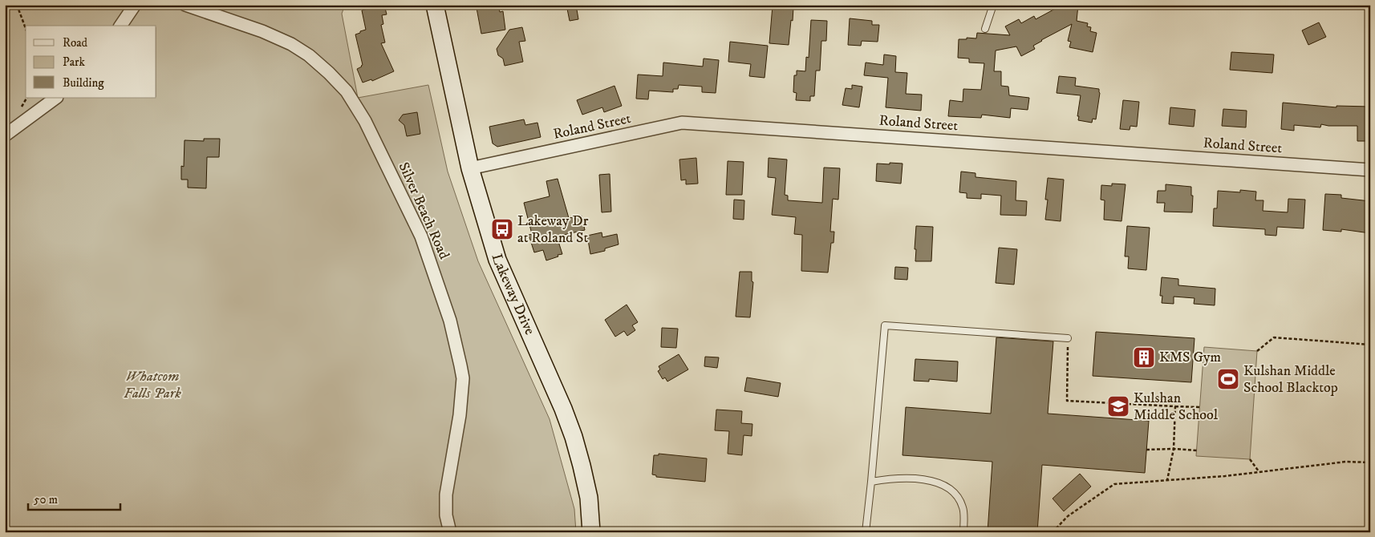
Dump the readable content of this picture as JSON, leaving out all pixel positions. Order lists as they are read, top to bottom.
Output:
{
  "streets": {
    "main road": ["Lakeway Drive"],
    "street": ["Roland Street", "Silver Beach Road"]
  },
  "crossings": [
    ["Roland Street", "Lakeway Drive"]
  ],
  "parks": ["Whatcom Falls Park"],
  "places": {
    "bus stop": ["Lakeway Dr at Roland St"],
    "building": ["KMS Gym"],
    "sports": ["Kulshan Middle School Blacktop"],
    "school or university": ["Kulshan Middle School"]
  },
  "legend": ["Road", "Park", "Building"],
  "scale_bar": "50 m"
}
